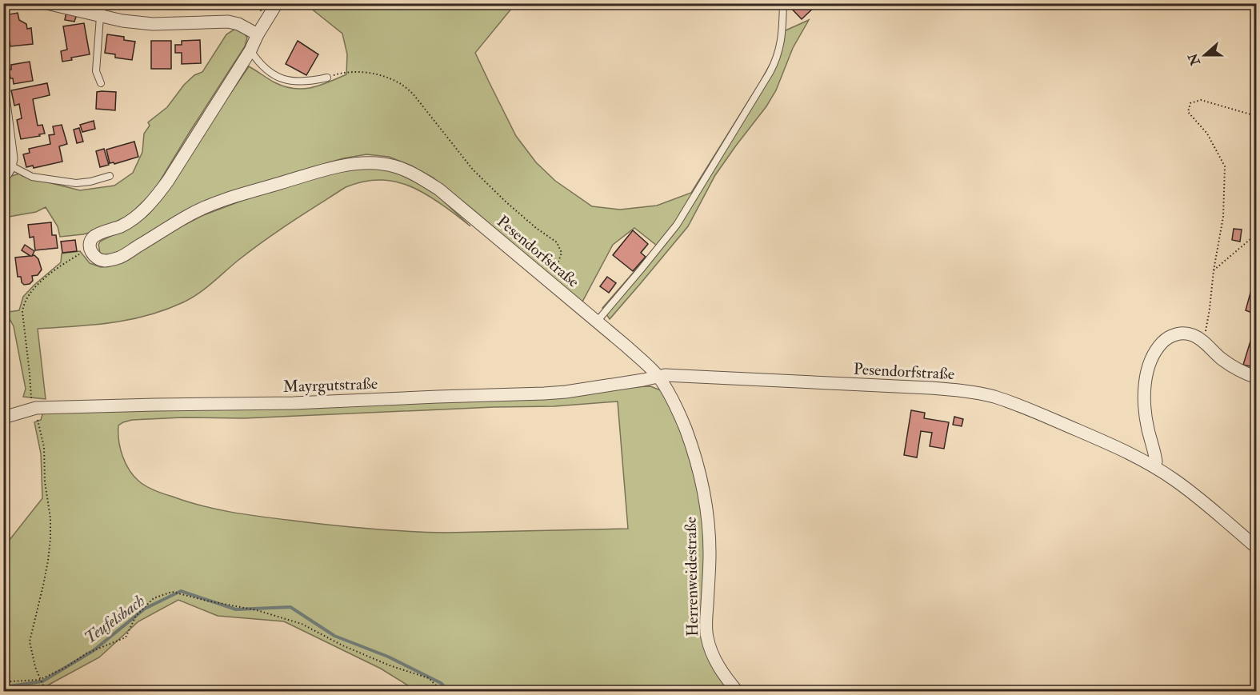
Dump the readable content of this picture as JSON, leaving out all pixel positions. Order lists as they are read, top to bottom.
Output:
{
  "streets": {
    "street": ["Pesendorfstraße", "Mayrgutstraße", "Herrenweidestraße"]
  },
  "crossings": [
    ["Pesendorfstraße", "Mayrgutstraße"],
    ["Pesendorfstraße", "Herrenweidestraße"],
    ["Mayrgutstraße", "Herrenweidestraße"]
  ],
  "water": ["Teufelsbach"],
  "north": "left"
}
